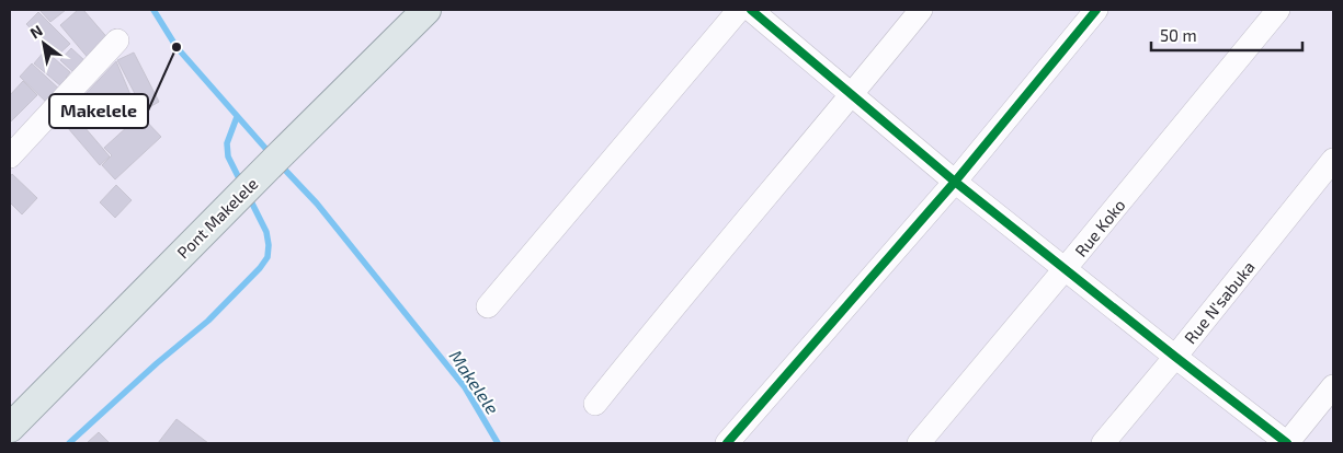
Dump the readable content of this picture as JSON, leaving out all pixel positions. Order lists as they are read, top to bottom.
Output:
{
  "streets": {
    "main road": ["Pont Makelele"],
    "street": ["Rue Koko", "Rue N'sabuka"]
  },
  "water": ["Makelele"],
  "places": ["Makelele"],
  "scale_bar": "50 m",
  "north": "top left"
}
